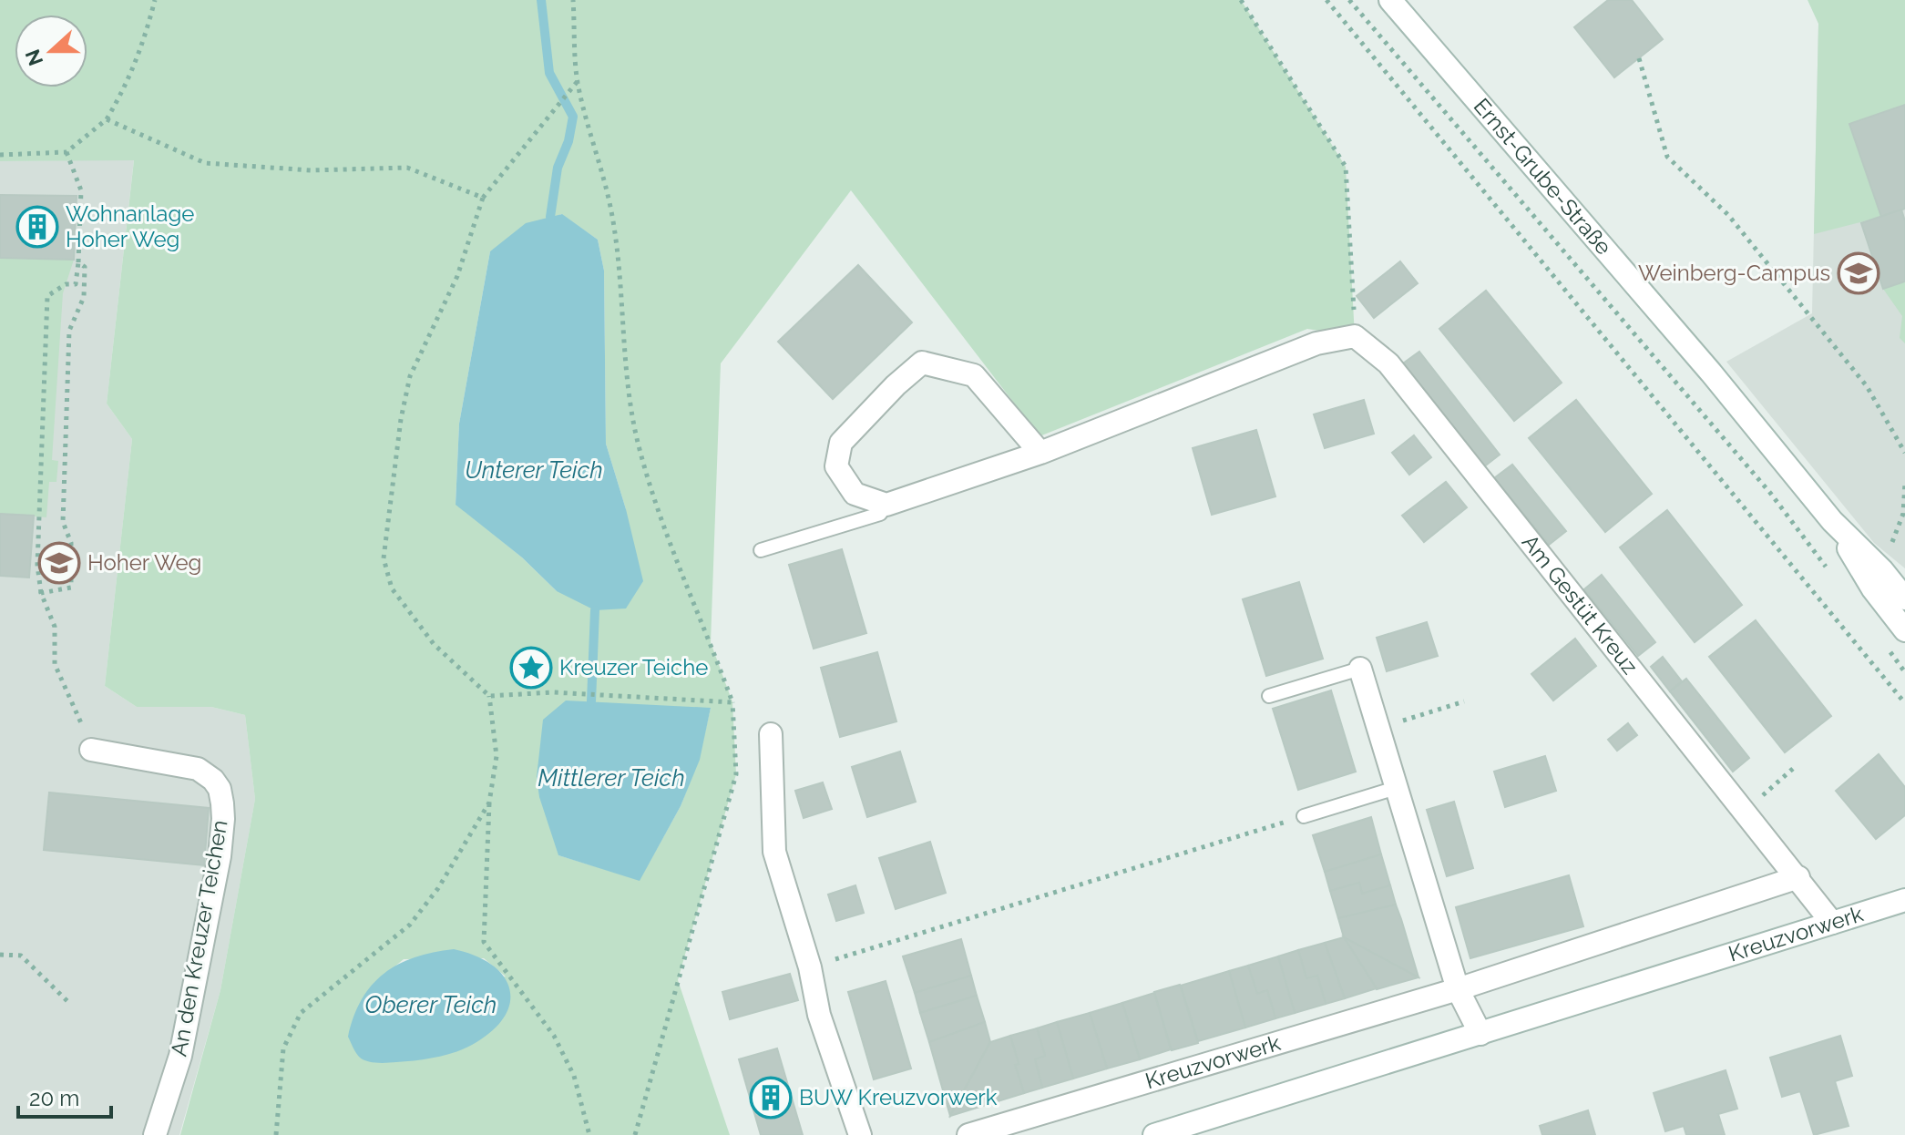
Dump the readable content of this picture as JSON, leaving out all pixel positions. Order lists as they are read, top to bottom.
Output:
{
  "streets": {
    "street": [
      "Ernst-Grube-Straße",
      "Am Gestüt Kreuz",
      "Kreuzvorwerk",
      "An den Kreuzer Teichen"
    ]
  },
  "crossings": [
    ["Am Gestüt Kreuz", "Kreuzvorwerk"]
  ],
  "water": ["Unterer Teich", "Mittlerer Teich", "Oberer Teich"],
  "places": {
    "building": ["Wohnanlage Hoher Weg", "BUW Kreuzvorwerk"],
    "school or university": ["Weinberg-Campus", "Hoher Weg"],
    "place": ["Kreuzer Teiche"]
  },
  "scale_bar": "20 m",
  "north": "left"
}
